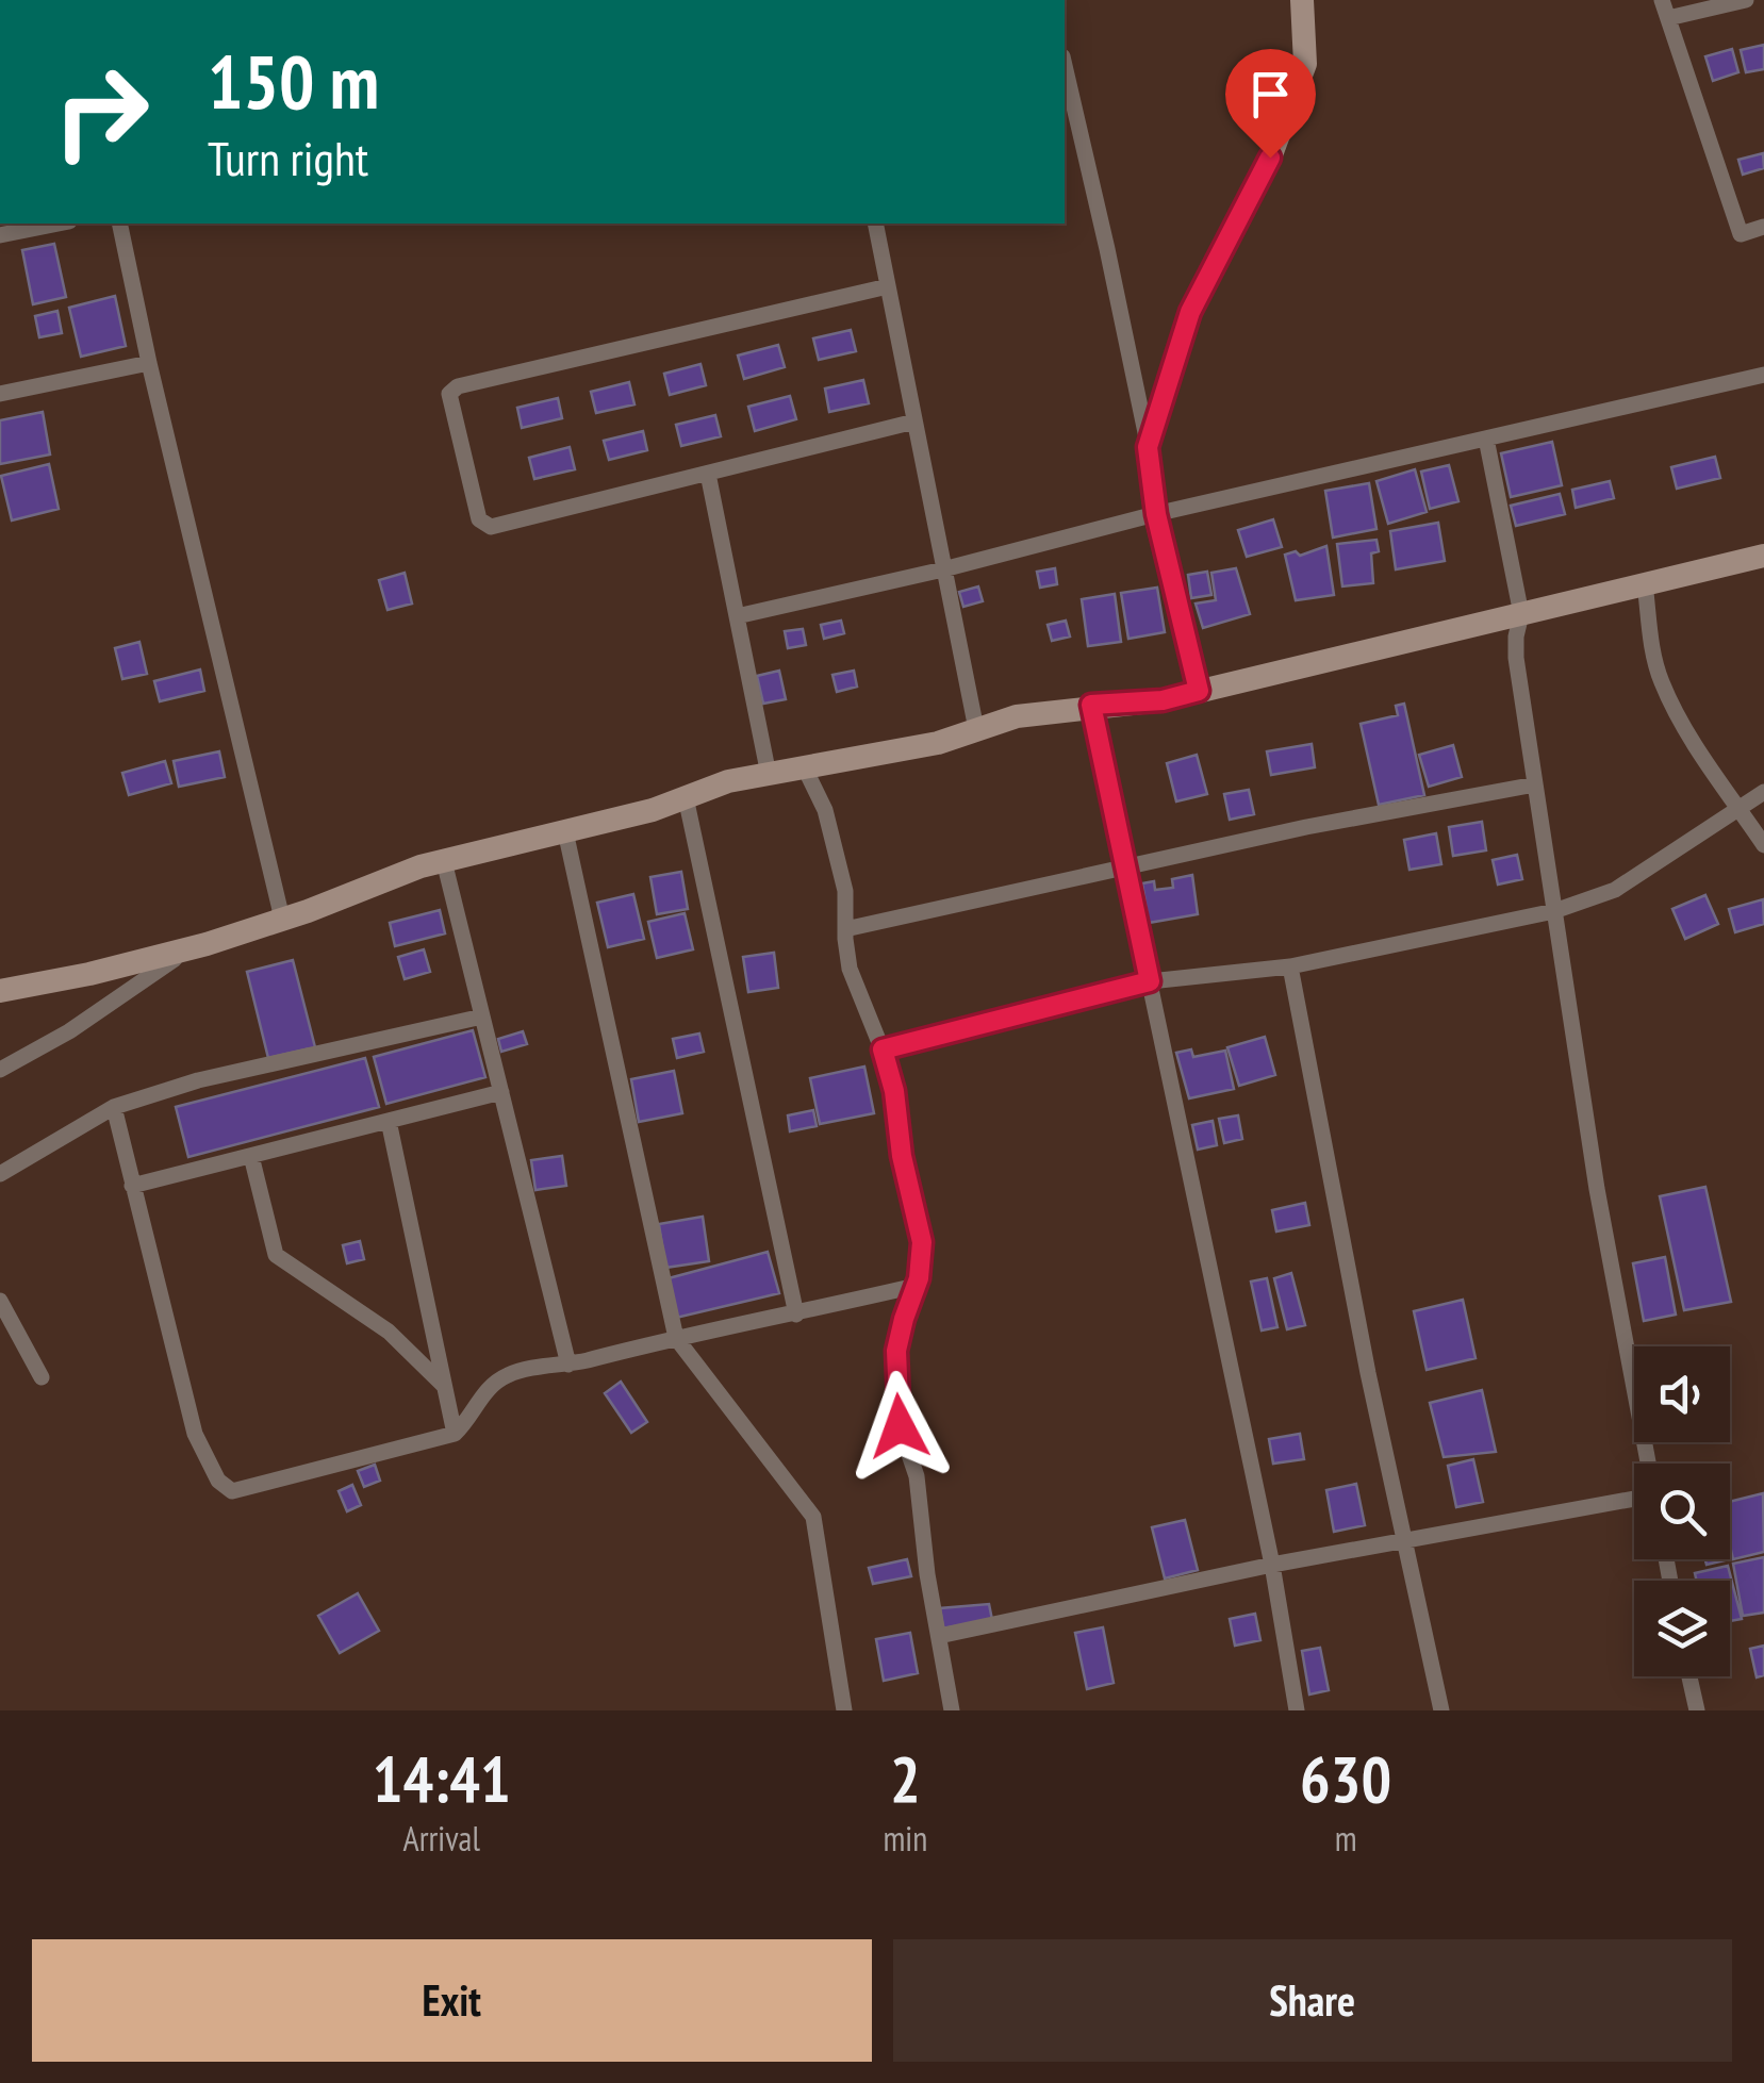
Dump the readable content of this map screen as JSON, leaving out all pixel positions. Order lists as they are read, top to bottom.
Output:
{
  "page": {
    "turn": ["150 m", "Turn right"],
    "eta": [
      "14:41",
      "Arrival",
      "2",
      "min",
      "630",
      "m"
    ],
    "buttons": ["Exit", "Share"]
  }
}
